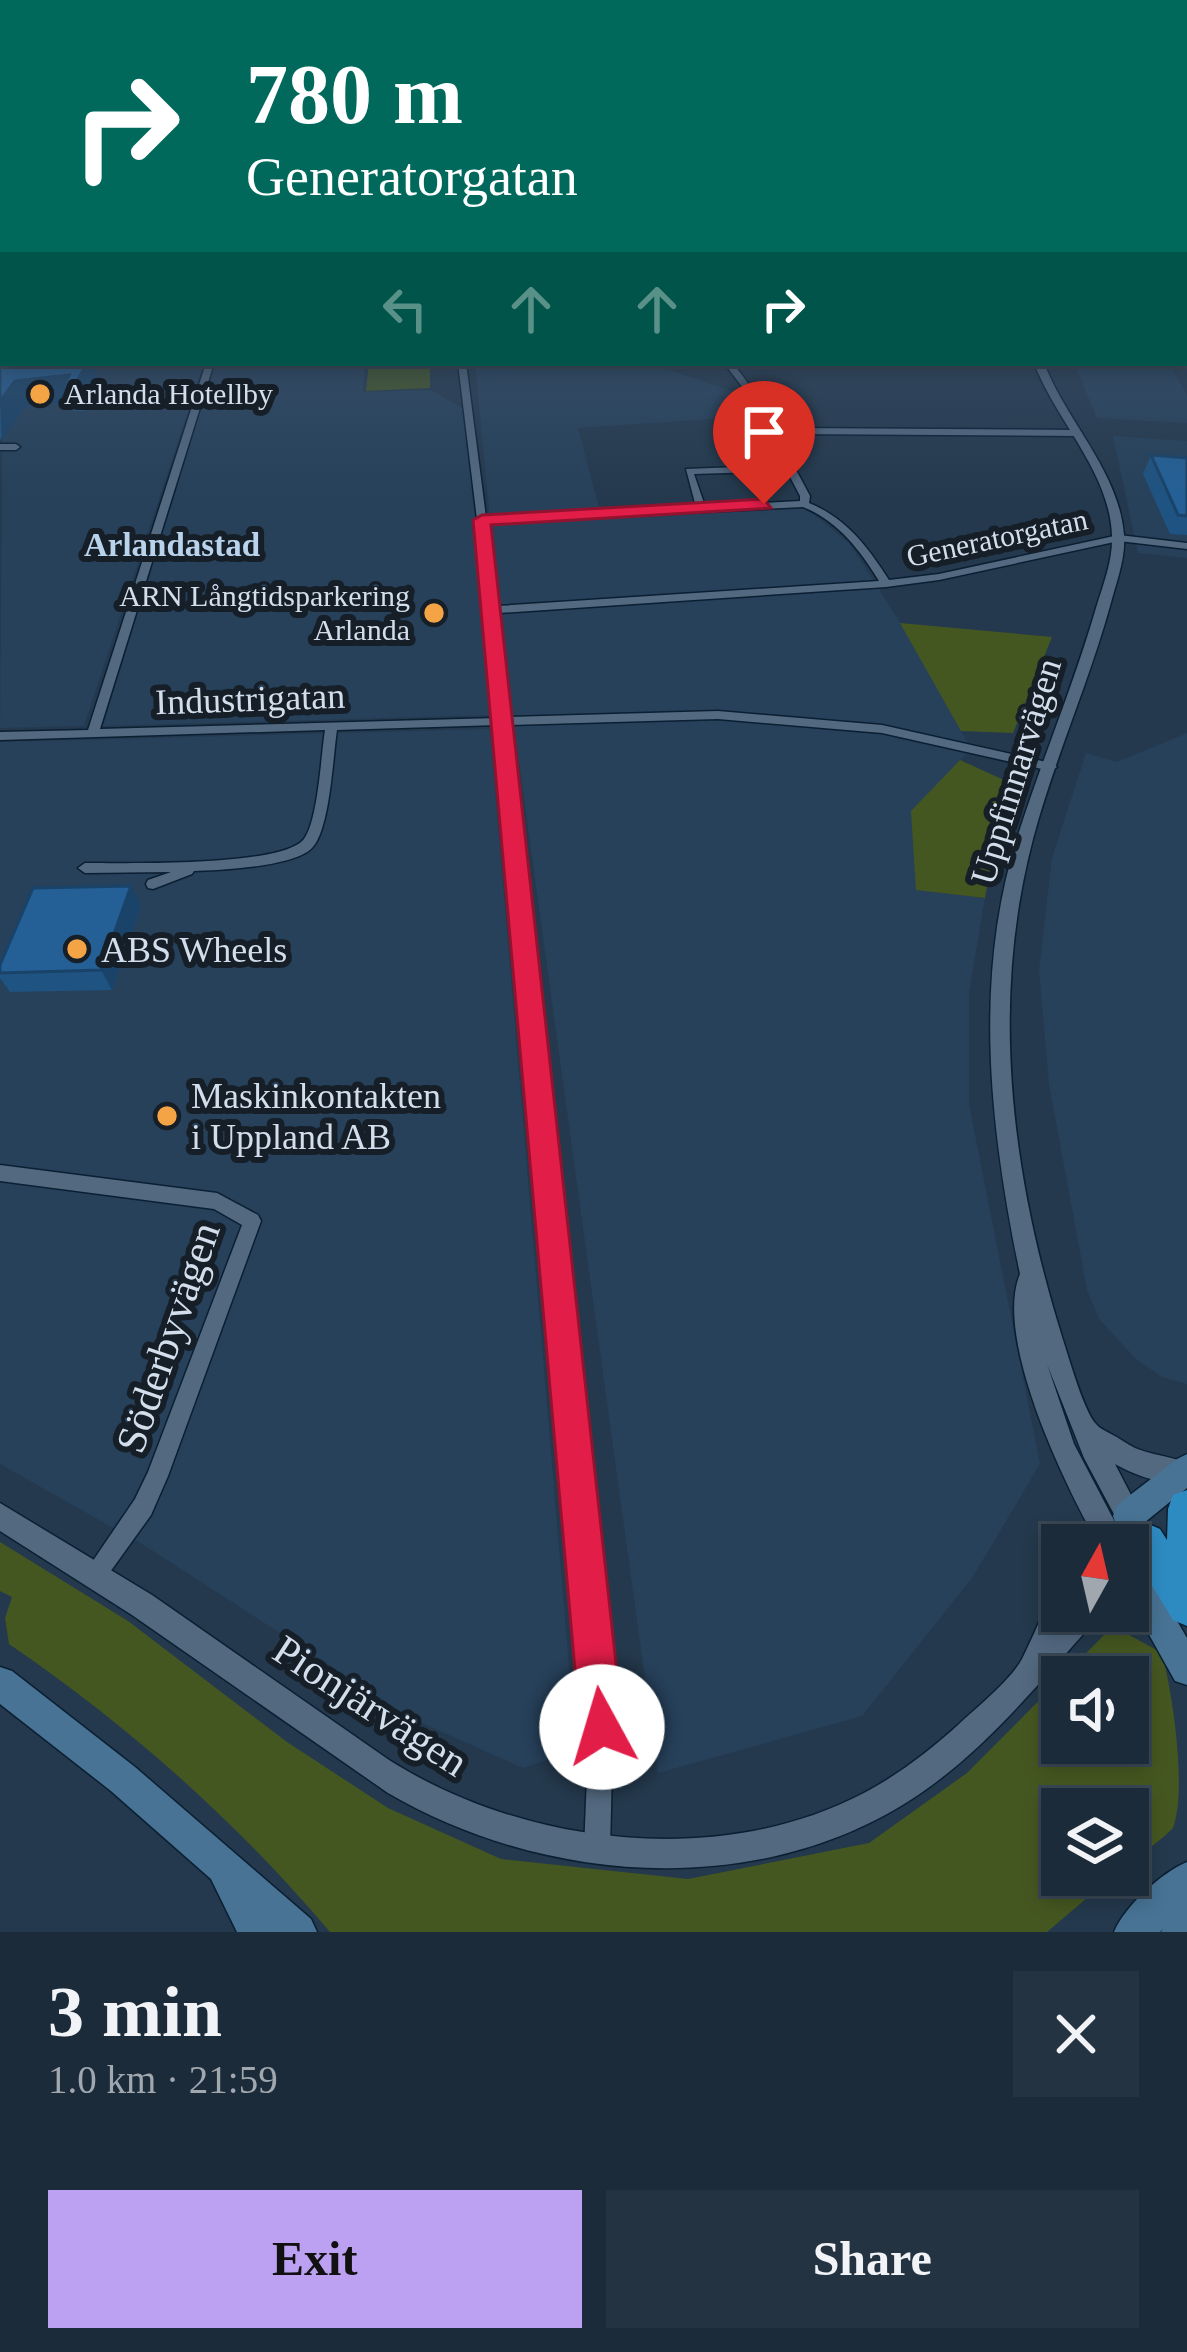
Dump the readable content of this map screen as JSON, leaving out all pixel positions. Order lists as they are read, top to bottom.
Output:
{
  "streets": {
    "street": [
      "Generatorgatan",
      "Industrigatan",
      "Uppfinnarvägen",
      "Söderbyvägen",
      "Pionjärvägen"
    ]
  },
  "crossings": [
    ["Generatorgatan", "Uppfinnarvägen"],
    ["Industrigatan", "Uppfinnarvägen"],
    ["Söderbyvägen", "Pionjärvägen"]
  ],
  "districts": ["Arlandastad"],
  "places": [
    "Arlanda Hotellby",
    "ARN Långtidsparkering Arlanda",
    "ABS Wheels",
    "Maskinkontakten i Uppland AB"
  ],
  "north": "top",
  "page": {
    "turn": ["780 m", "Generatorgatan"],
    "heading": ["3 min", "1.0 km · 21:59"],
    "buttons": ["Exit", "Share"]
  }
}
